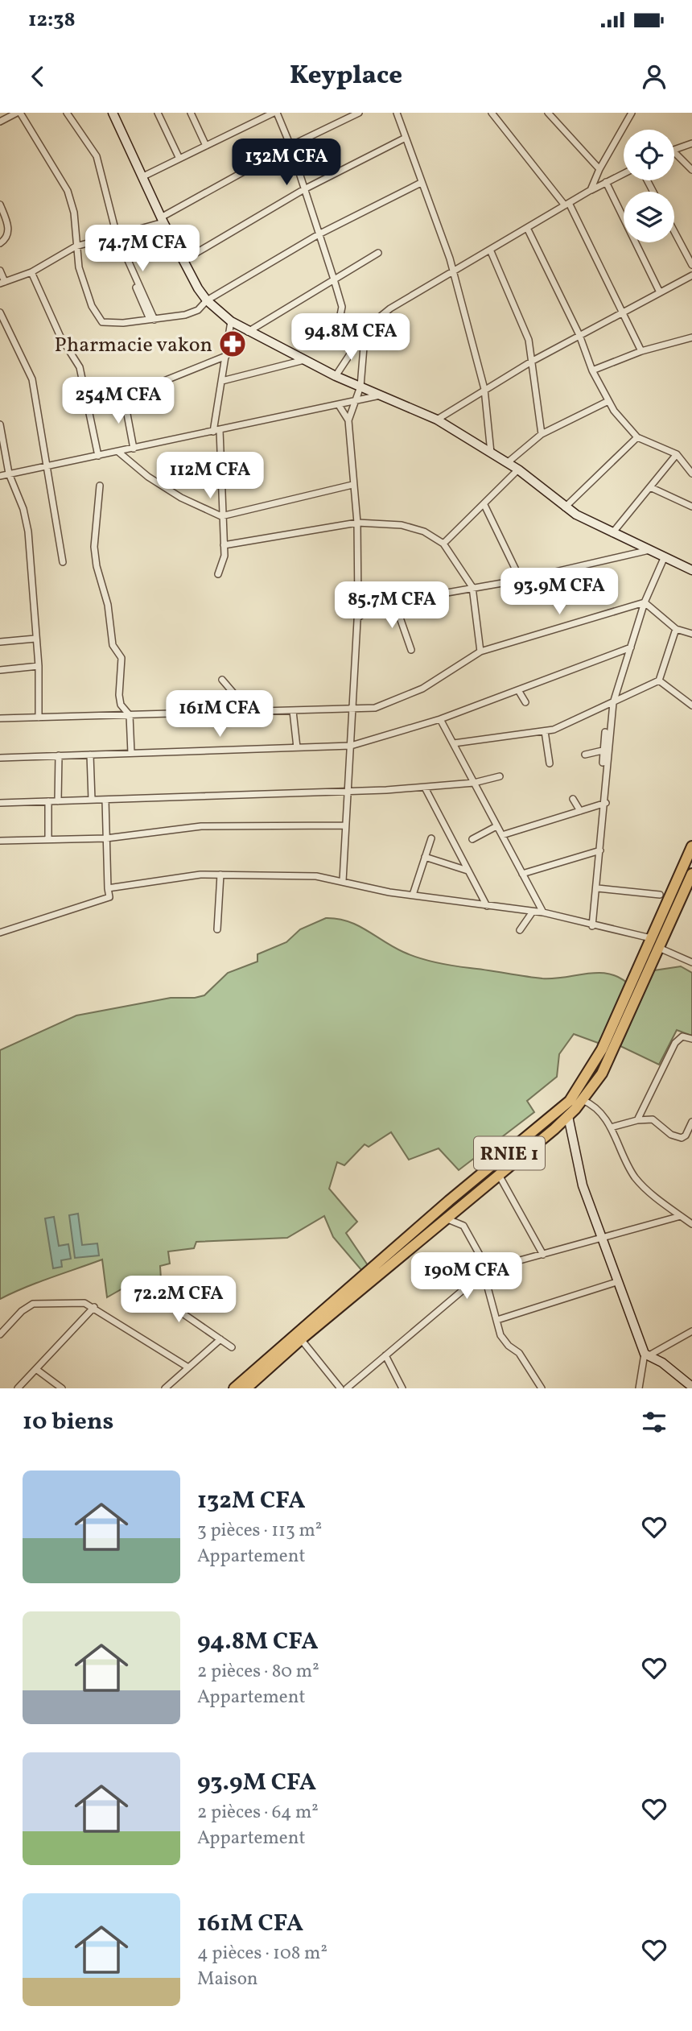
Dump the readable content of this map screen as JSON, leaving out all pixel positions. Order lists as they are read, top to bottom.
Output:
{
  "streets": {
    "highway": ["RNIE 1"]
  },
  "places": {
    "pharmacy": ["Pharmacie vakon"]
  },
  "page": {
    "status": "12:38",
    "header": "Keyplace",
    "price": [
      "132M CFA",
      "74.7M CFA",
      "94.8M CFA",
      "254M CFA",
      "112M CFA",
      "93.9M CFA",
      "85.7M CFA",
      "161M CFA",
      "190M CFA",
      "72.2M CFA"
    ],
    "heading": "10 biens",
    "list": [
      {
        "name": "132M CFA",
        "note": "3 pièces · 113 m² · Appartement"
      },
      {
        "name": "94.8M CFA",
        "note": "2 pièces · 80 m² · Appartement"
      },
      {
        "name": "93.9M CFA",
        "note": "2 pièces · 64 m² · Appartement"
      },
      {
        "name": "161M CFA",
        "note": "4 pièces · 108 m² · Maison"
      }
    ]
  }
}
